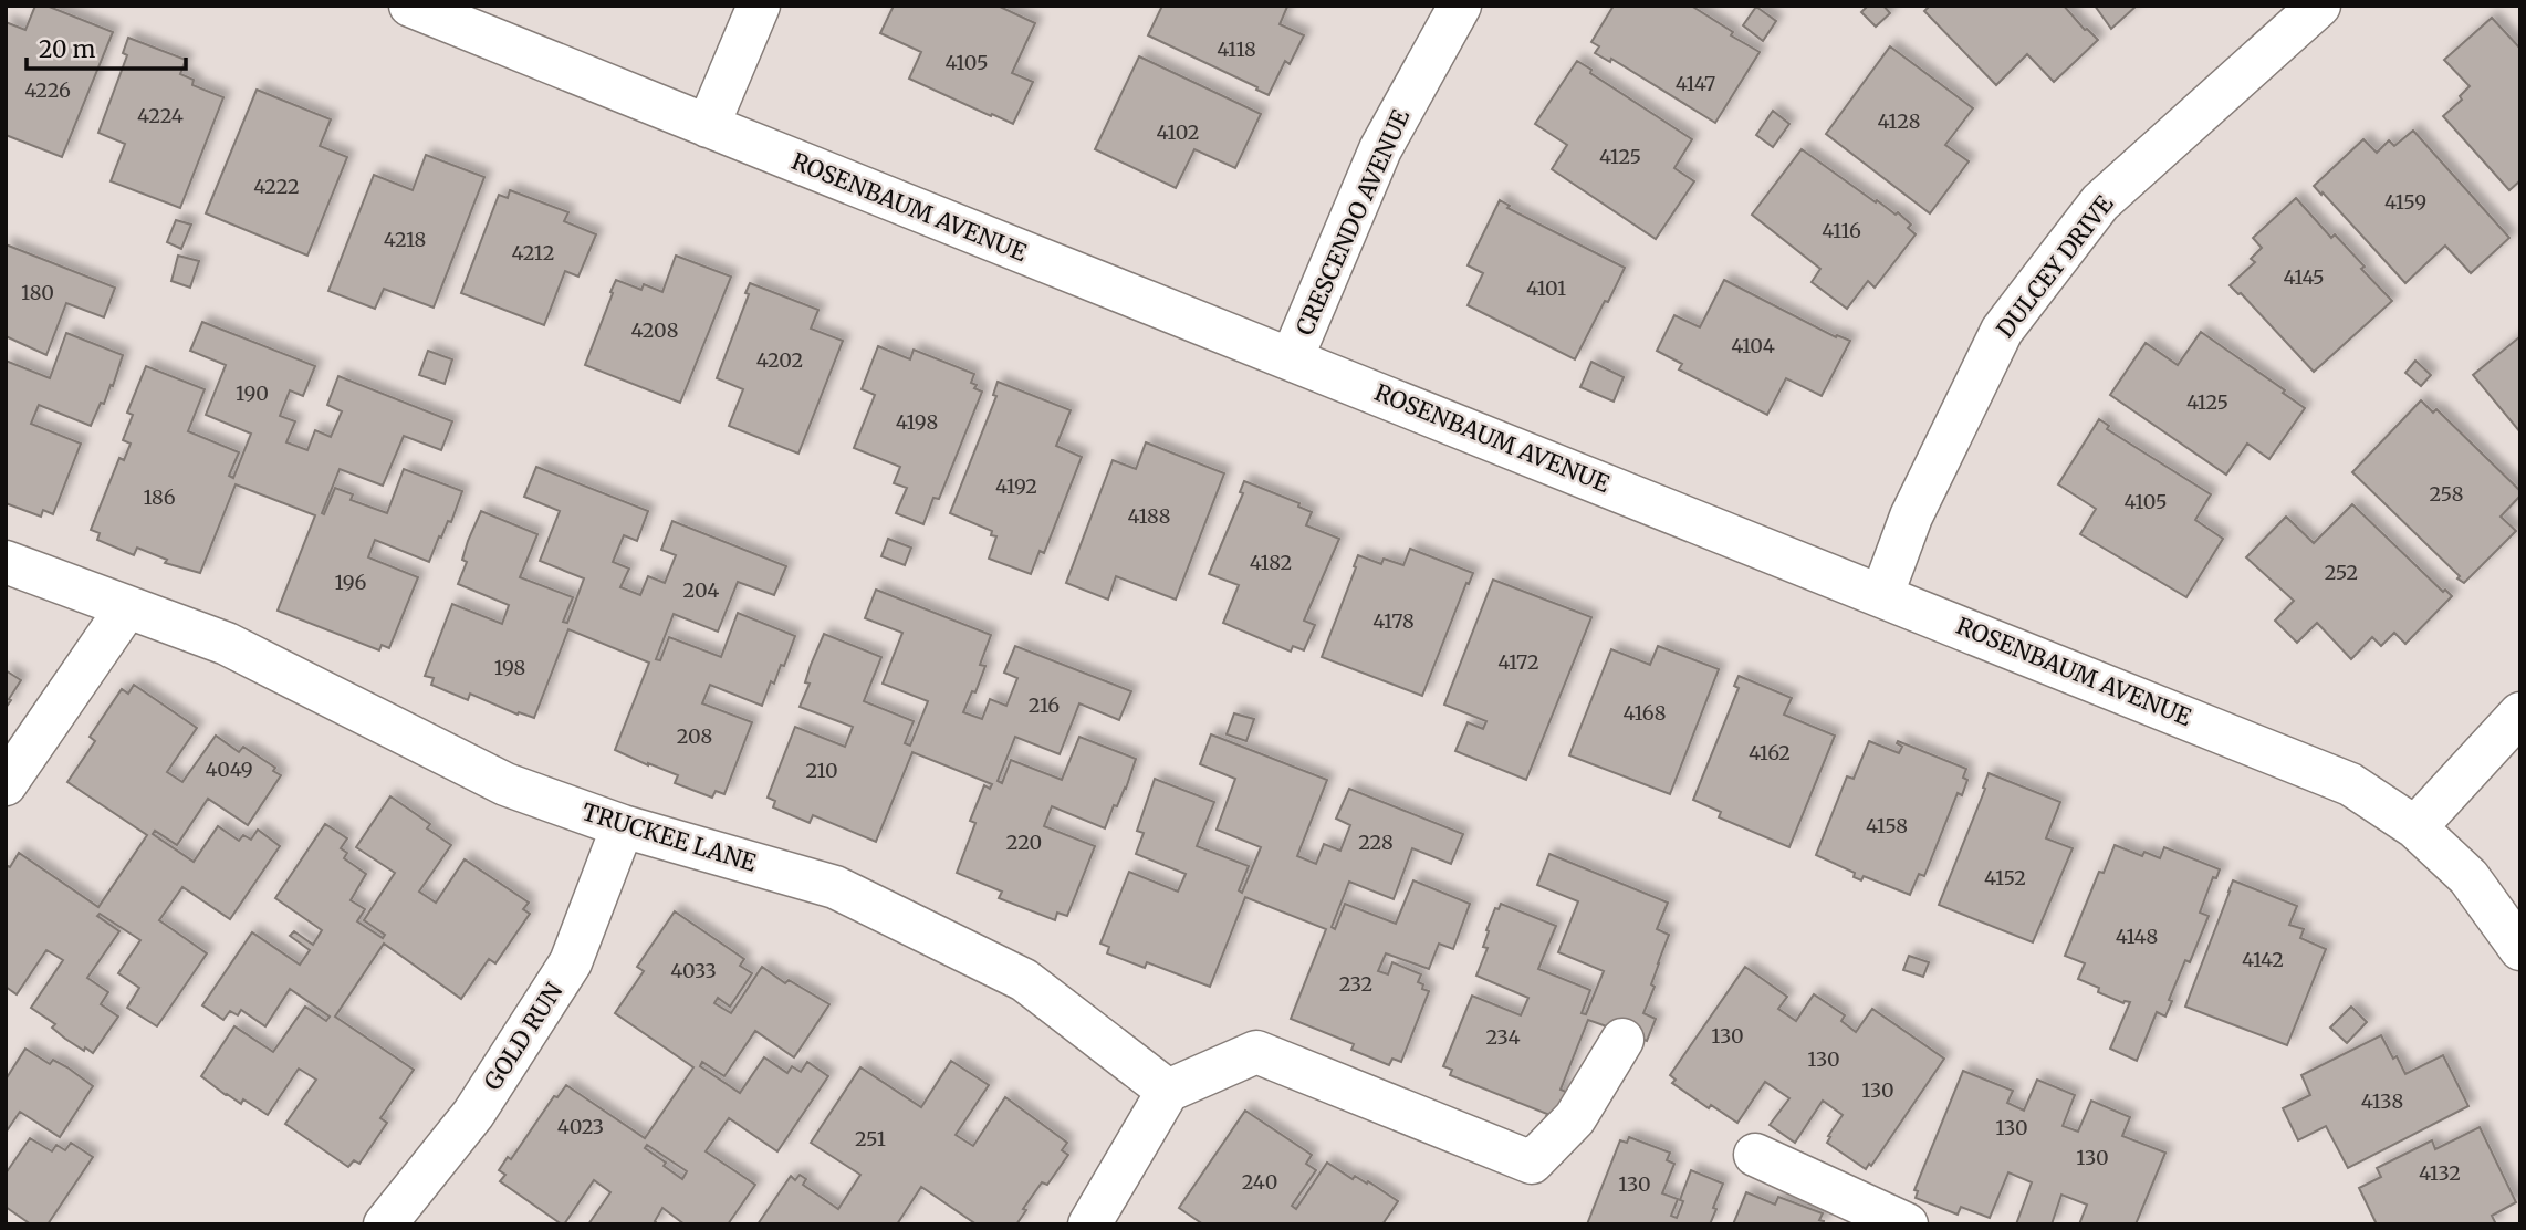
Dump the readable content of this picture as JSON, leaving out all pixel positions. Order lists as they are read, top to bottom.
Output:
{
  "streets": {
    "street": [
      "ROSENBAUM AVENUE",
      "CRESCENDO AVENUE",
      "DULCEY DRIVE",
      "TRUCKEE LANE",
      "GOLD RUN"
    ]
  },
  "crossings": [
    ["ROSENBAUM AVENUE", "CRESCENDO AVENUE"],
    ["ROSENBAUM AVENUE", "DULCEY DRIVE"],
    ["TRUCKEE LANE", "GOLD RUN"]
  ],
  "house_numbers": [
    "4118",
    "4105",
    "4147",
    "4226",
    "4224",
    "4128",
    "4102",
    "4125",
    "4222",
    "4159",
    "4116",
    "4218",
    "4212",
    "4145",
    "4101",
    "180",
    "4208",
    "4104",
    "4202",
    "190",
    "4125",
    "4198",
    "4192",
    "258",
    "186",
    "4105",
    "4188",
    "4182",
    "252",
    "196",
    "204",
    "4178",
    "4172",
    "198",
    "216",
    "4168",
    "208",
    "4162",
    "4049",
    "210",
    "4158",
    "220",
    "228",
    "4152",
    "4148",
    "4142",
    "4033",
    "232",
    "130",
    "234",
    "130",
    "130",
    "4138",
    "4023",
    "130",
    "251",
    "130",
    "4132",
    "240",
    "130"
  ],
  "scale_bar": "20 m"
}
